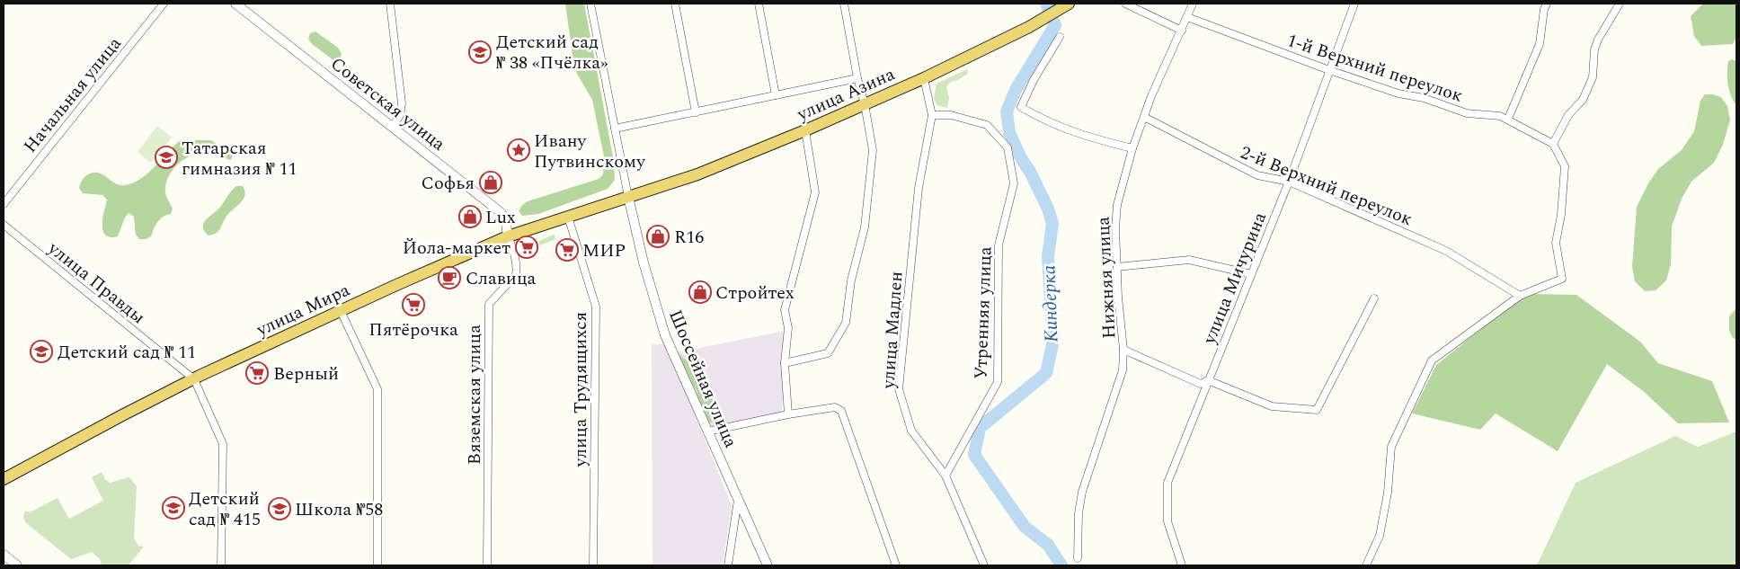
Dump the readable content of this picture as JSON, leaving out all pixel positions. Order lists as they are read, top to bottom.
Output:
{
  "streets": {
    "main road": ["улица Азина", "улица Мира"],
    "street": [
      "1-й Верхний переулок",
      "Начальная улица",
      "Советская улица",
      "2-й Верхний переулок",
      "Нижняя улица",
      "улица Мичурина",
      "улица Правды",
      "Утренняя улица",
      "улица Мадлен",
      "Шоссейная улица",
      "улица Трудящихся",
      "Вяземская улица"
    ]
  },
  "crossings": [
    ["1-й Верхний переулок", "Нижняя улица"],
    ["1-й Верхний переулок", "улица Мичурина"],
    ["улица Азина", "улица Мира"],
    ["улица Азина", "улица Мадлен"],
    ["улица Азина", "Шоссейная улица"],
    ["Советская улица", "улица Мира"],
    ["Советская улица", "Вяземская улица"],
    ["2-й Верхний переулок", "Нижняя улица"],
    ["2-й Верхний переулок", "улица Мичурина"],
    ["улица Правды", "улица Мира"],
    ["улица Мира", "Шоссейная улица"],
    ["улица Мира", "улица Трудящихся"],
    ["улица Мира", "Вяземская улица"],
    ["Утренняя улица", "улица Мадлен"]
  ],
  "water": ["Киндерка"],
  "places": {
    "school or university": [
      "Детский сад № 38 «Пчёлка»",
      "Татарская гимназия № 11",
      "Детский сад № 11",
      "Детский сад № 415",
      "Школа №58"
    ],
    "place": ["Ивану Путвинскому"],
    "shop": [
      "Софья",
      "Lux",
      "R16",
      "Стройтех"
    ],
    "supermarket": [
      "Йола-маркет",
      "МИР",
      "Пятёрочка",
      "Верный"
    ],
    "cafe": ["Славица"]
  }
}
